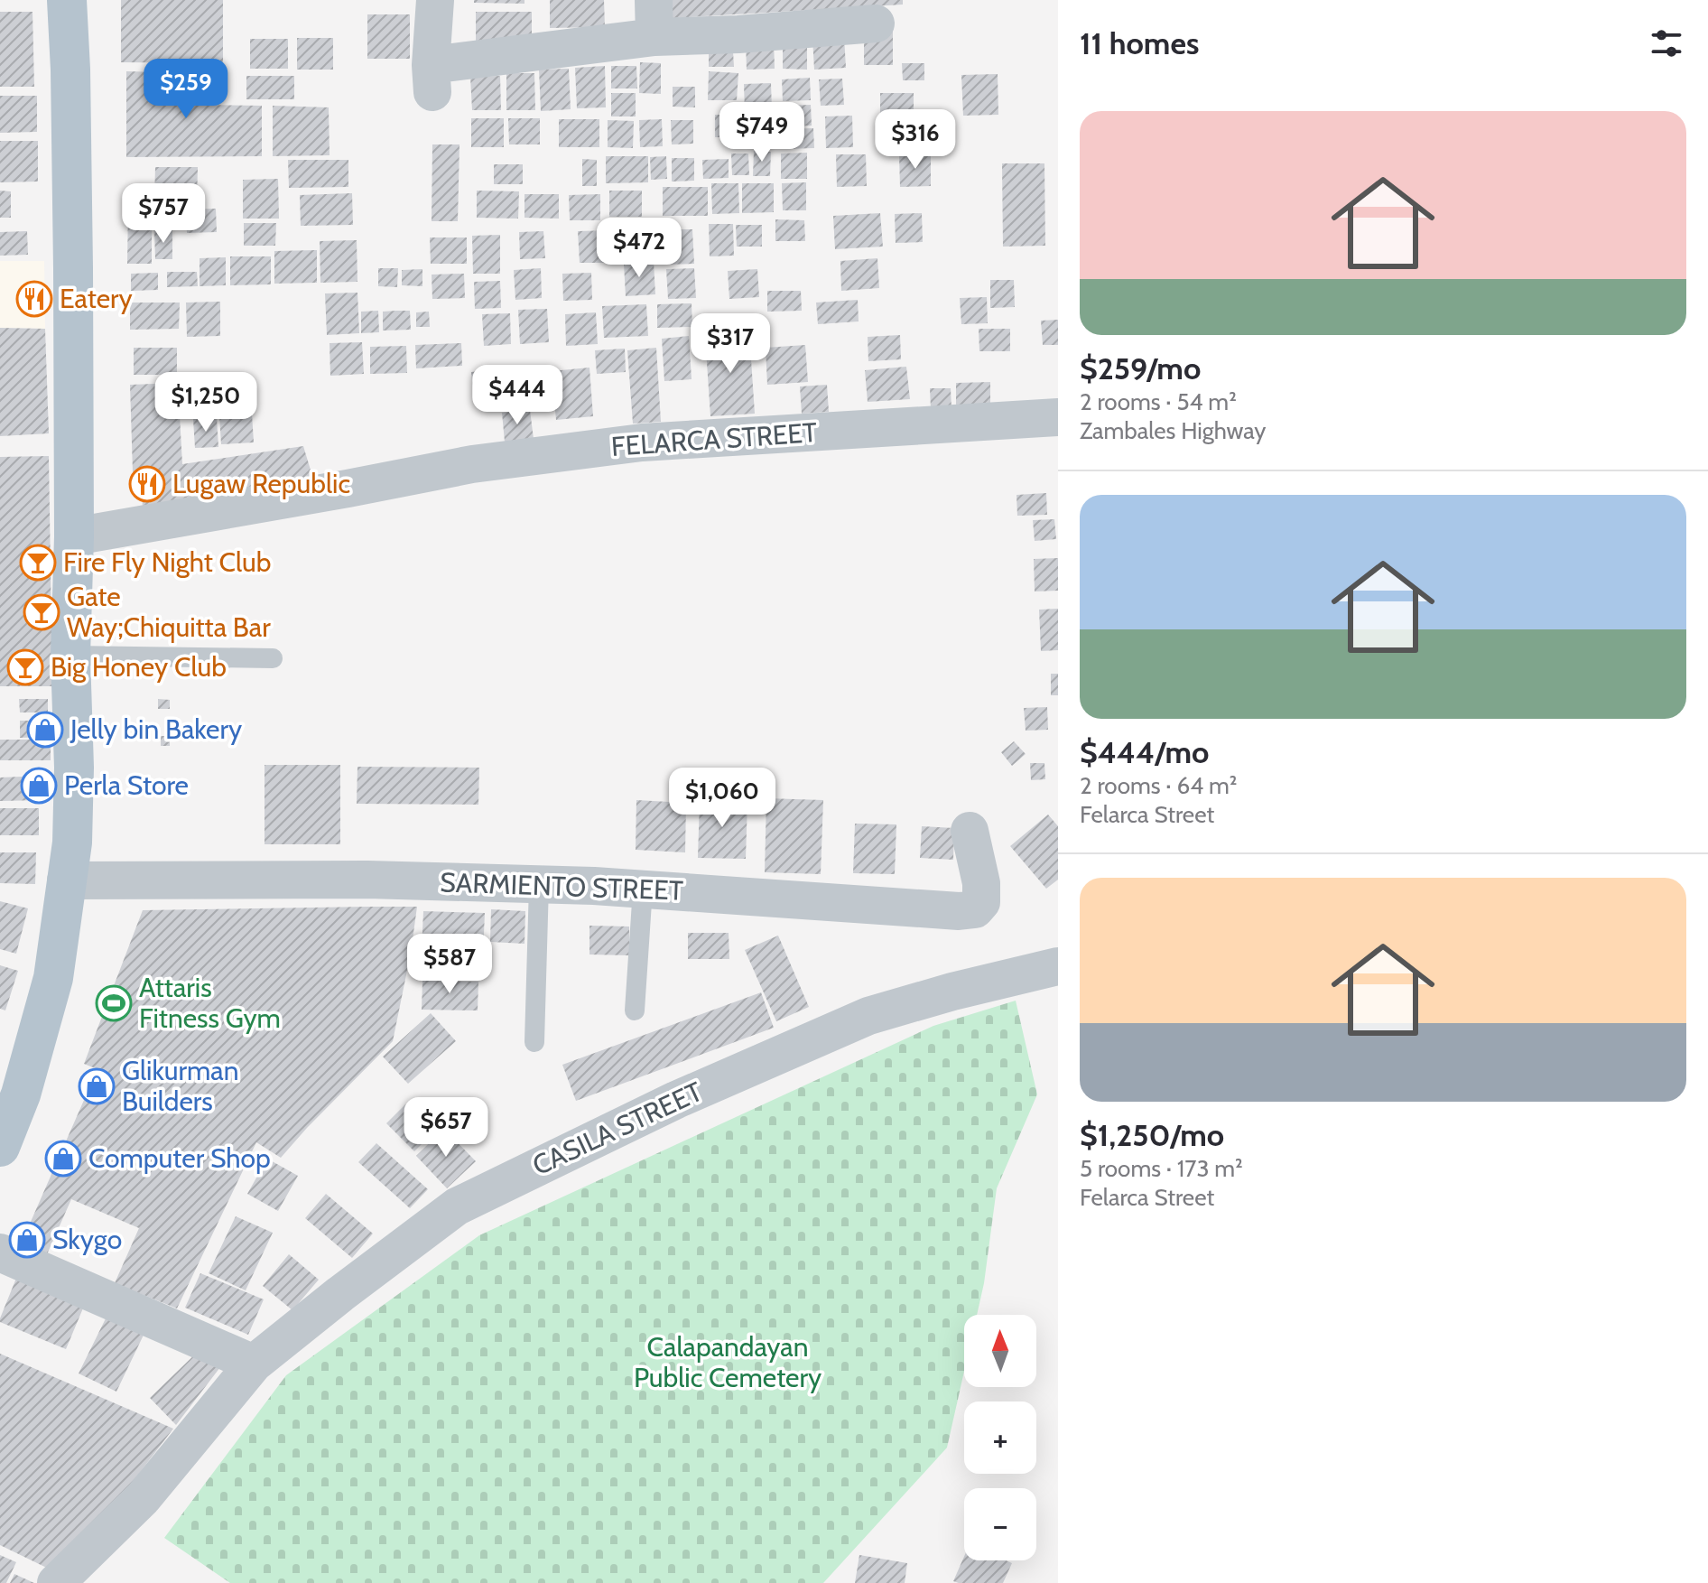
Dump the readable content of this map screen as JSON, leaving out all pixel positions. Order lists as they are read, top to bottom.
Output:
{
  "streets": {
    "street": ["FELARCA STREET", "SARMIENTO STREET", "CASILA STREET"]
  },
  "parks": ["Calapandayan Public Cemetery"],
  "places": {
    "restaurant": ["Eatery", "Lugaw Republic"],
    "bar": ["Fire Fly Night Club", "Gate Way;Chiquitta Bar", "Big Honey Club"],
    "shop": [
      "Jelly bin Bakery",
      "Perla Store",
      "Glikurman Builders",
      "Computer Shop",
      "Skygo"
    ],
    "sports": ["Attaris Fitness Gym"]
  },
  "north": "top",
  "page": {
    "heading": "11 homes",
    "price": [
      "$259",
      "$749",
      "$316",
      "$757",
      "$472",
      "$317",
      "$444",
      "$1,250",
      "$1,060",
      "$587",
      "$657"
    ],
    "list": [
      {
        "name": "$259/mo",
        "note": "2 rooms · 54 m² · Zambales Highway"
      },
      {
        "name": "$444/mo",
        "note": "2 rooms · 64 m² · Felarca Street"
      },
      {
        "name": "$1,250/mo",
        "note": "5 rooms · 173 m² · Felarca Street"
      }
    ],
    "map_buttons": ["+", "−"]
  }
}
